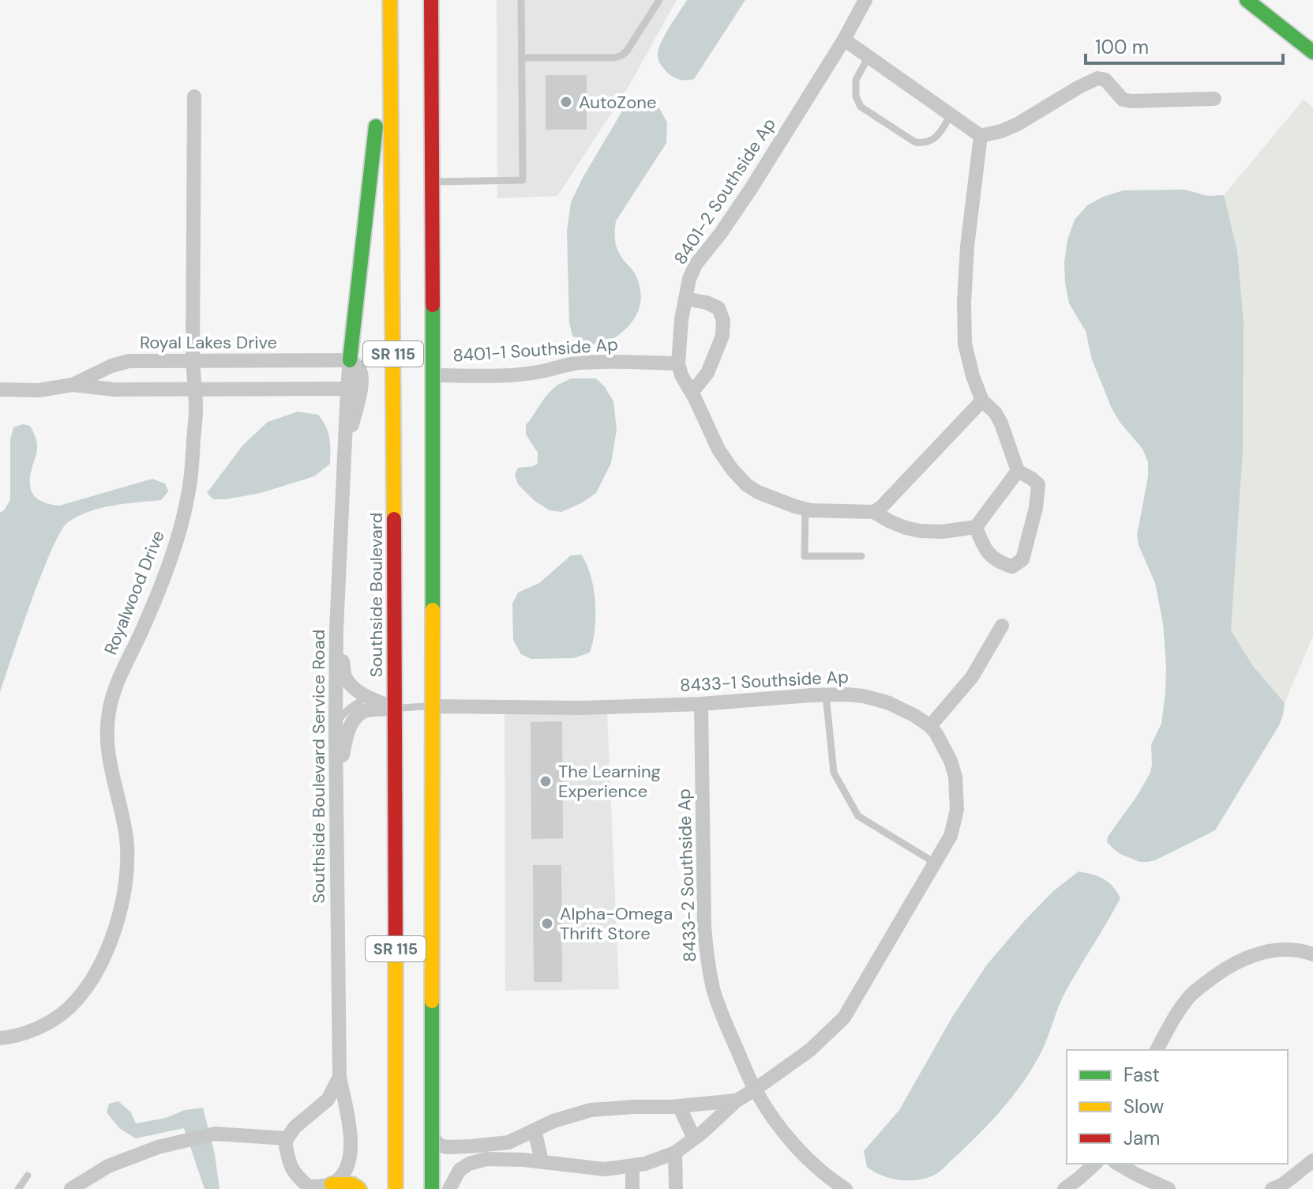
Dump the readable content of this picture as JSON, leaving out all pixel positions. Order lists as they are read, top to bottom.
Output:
{
  "streets": {
    "main road": ["SR 115", "Southside Boulevard"],
    "street": [
      "8401-2 Southside Ap",
      "Royal Lakes Drive",
      "8401-1 Southside Ap",
      "Royalwood Drive",
      "8433-1 Southside Ap",
      "Southside Boulevard Service Road",
      "8433-2 Southside Ap"
    ]
  },
  "crossings": [
    ["8401-2 Southside Ap", "8401-1 Southside Ap"],
    ["Royal Lakes Drive", "Royalwood Drive"],
    ["Royal Lakes Drive", "Southside Boulevard Service Road"],
    ["8401-1 Southside Ap", "SR 115"],
    ["SR 115", "8433-1 Southside Ap"],
    ["8433-1 Southside Ap", "8433-2 Southside Ap"]
  ],
  "places": ["AutoZone", "The Learning Experience", "Alpha-Omega Thrift Store"],
  "legend": ["Fast", "Slow", "Jam"],
  "scale_bar": "100 m"
}
